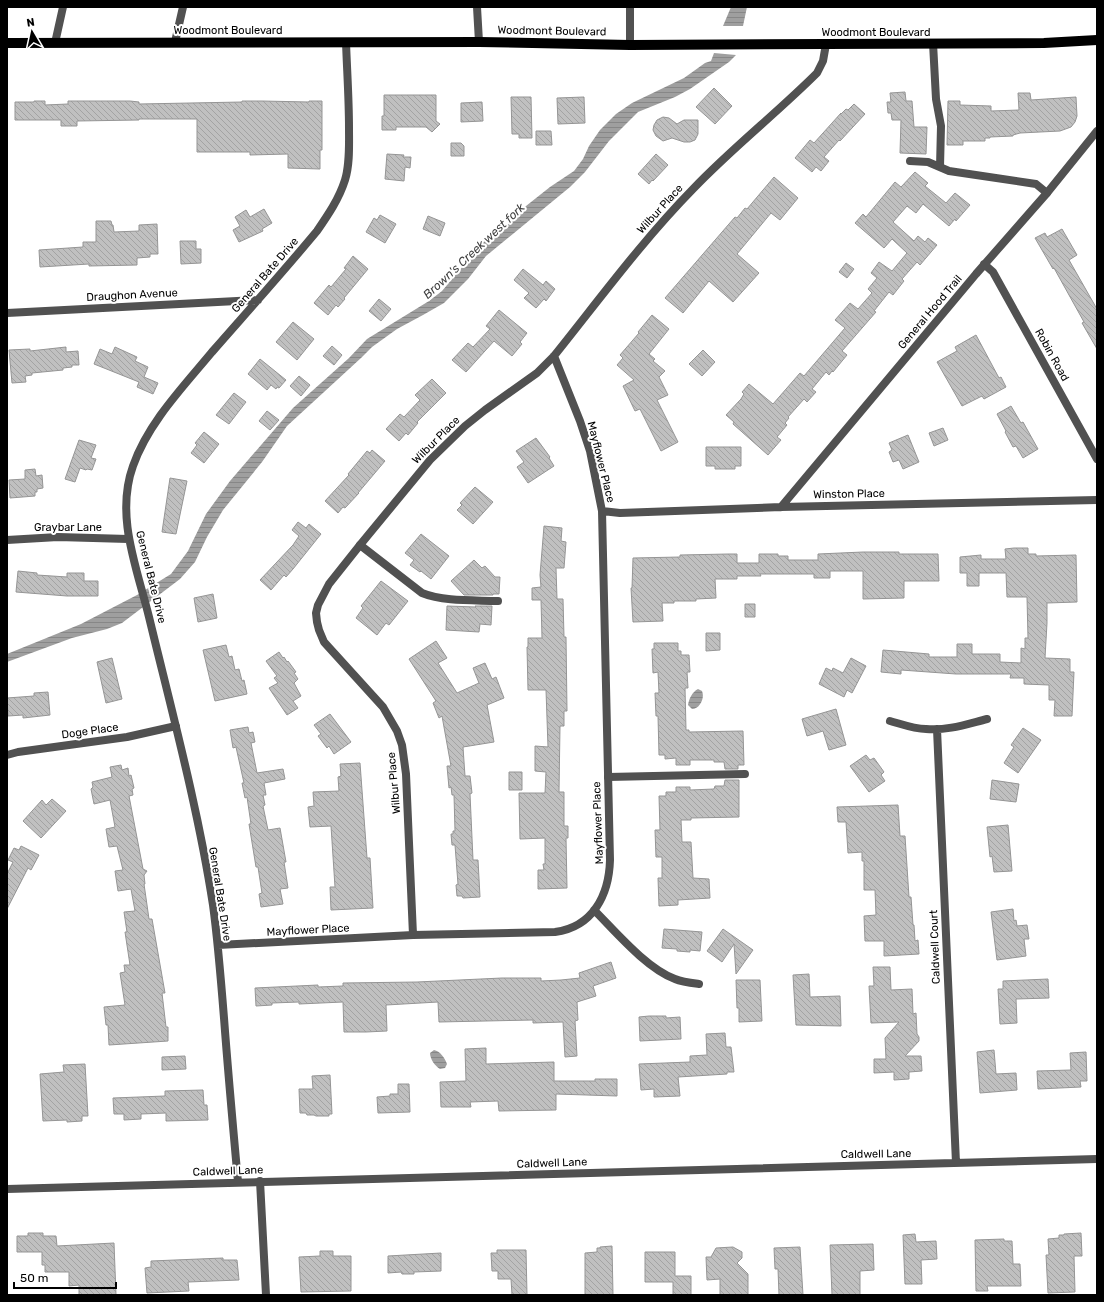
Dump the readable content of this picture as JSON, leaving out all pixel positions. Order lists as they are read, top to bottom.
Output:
{
  "streets": {
    "main road": ["Woodmont Boulevard"],
    "street": [
      "Wilbur Place",
      "General Bate Drive",
      "Draughon Avenue",
      "General Hood Trail",
      "Robin Road",
      "Mayflower Place",
      "Winston Place",
      "Graybar Lane",
      "Doge Place",
      "Caldwell Court",
      "Caldwell Lane"
    ]
  },
  "crossings": [
    ["Woodmont Boulevard", "Wilbur Place"],
    ["Woodmont Boulevard", "General Bate Drive"],
    ["Wilbur Place", "Mayflower Place"],
    ["General Bate Drive", "Draughon Avenue"],
    ["General Bate Drive", "Mayflower Place"],
    ["General Bate Drive", "Graybar Lane"],
    ["General Bate Drive", "Doge Place"],
    ["General Bate Drive", "Caldwell Lane"],
    ["General Hood Trail", "Robin Road"],
    ["General Hood Trail", "Winston Place"],
    ["Mayflower Place", "Winston Place"],
    ["Caldwell Court", "Caldwell Lane"]
  ],
  "water": ["Brown's Creek west fork"],
  "scale_bar": "50 m",
  "north": "top"
}
